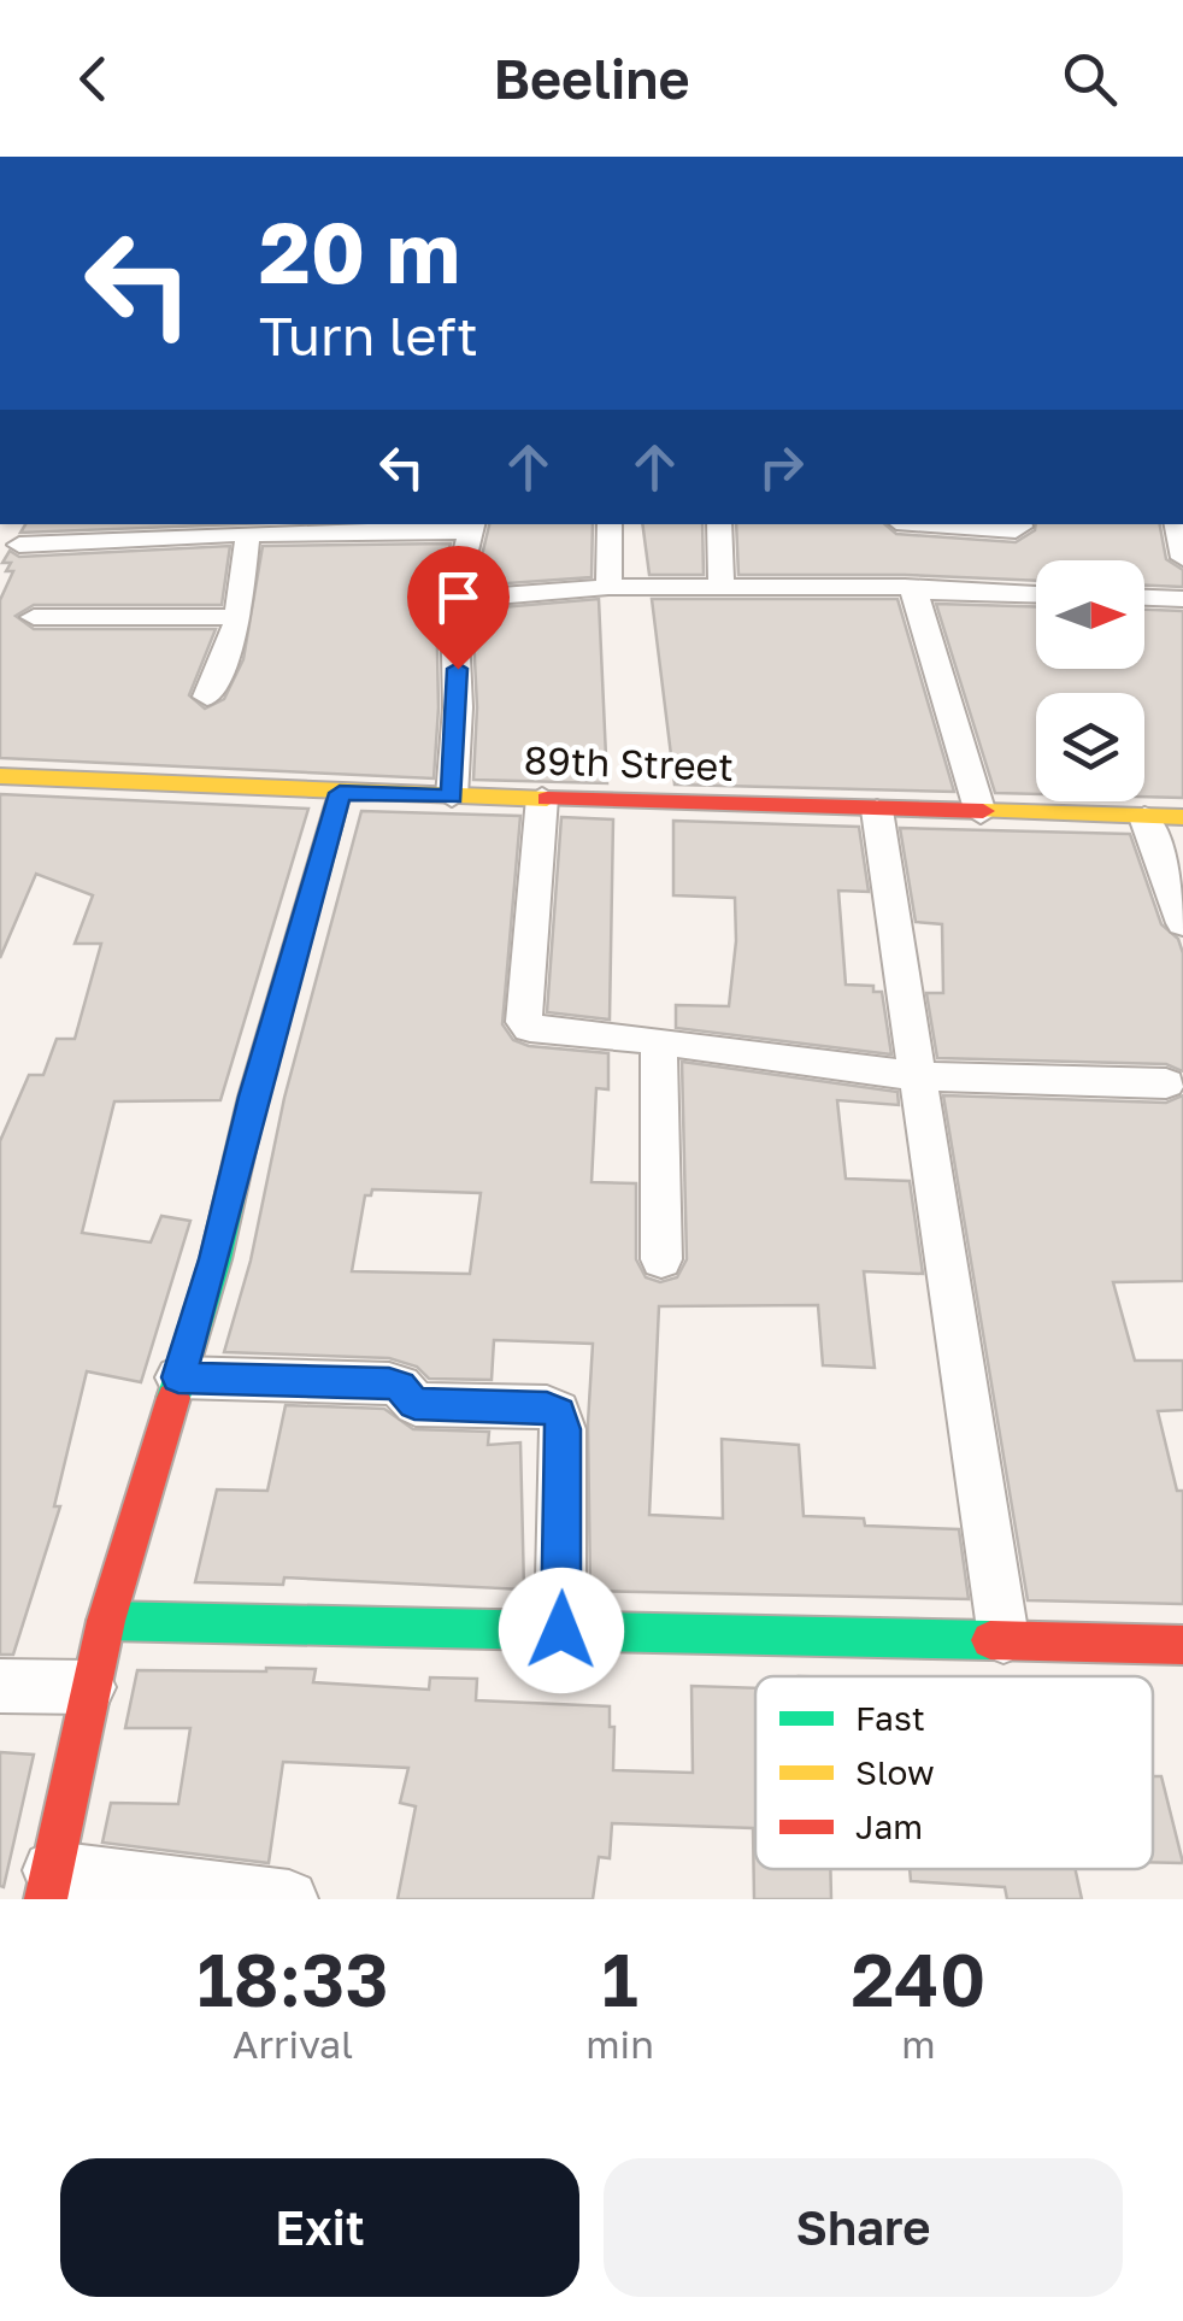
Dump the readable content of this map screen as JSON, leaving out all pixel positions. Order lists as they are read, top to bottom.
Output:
{
  "streets": {
    "street": ["89th Street"]
  },
  "legend": ["Fast", "Slow", "Jam"],
  "north": "right",
  "page": {
    "header": "Beeline",
    "turn": ["20 m", "Turn left"],
    "eta": [
      "18:33",
      "Arrival",
      "1",
      "min",
      "240",
      "m"
    ],
    "buttons": ["Exit", "Share"]
  }
}
